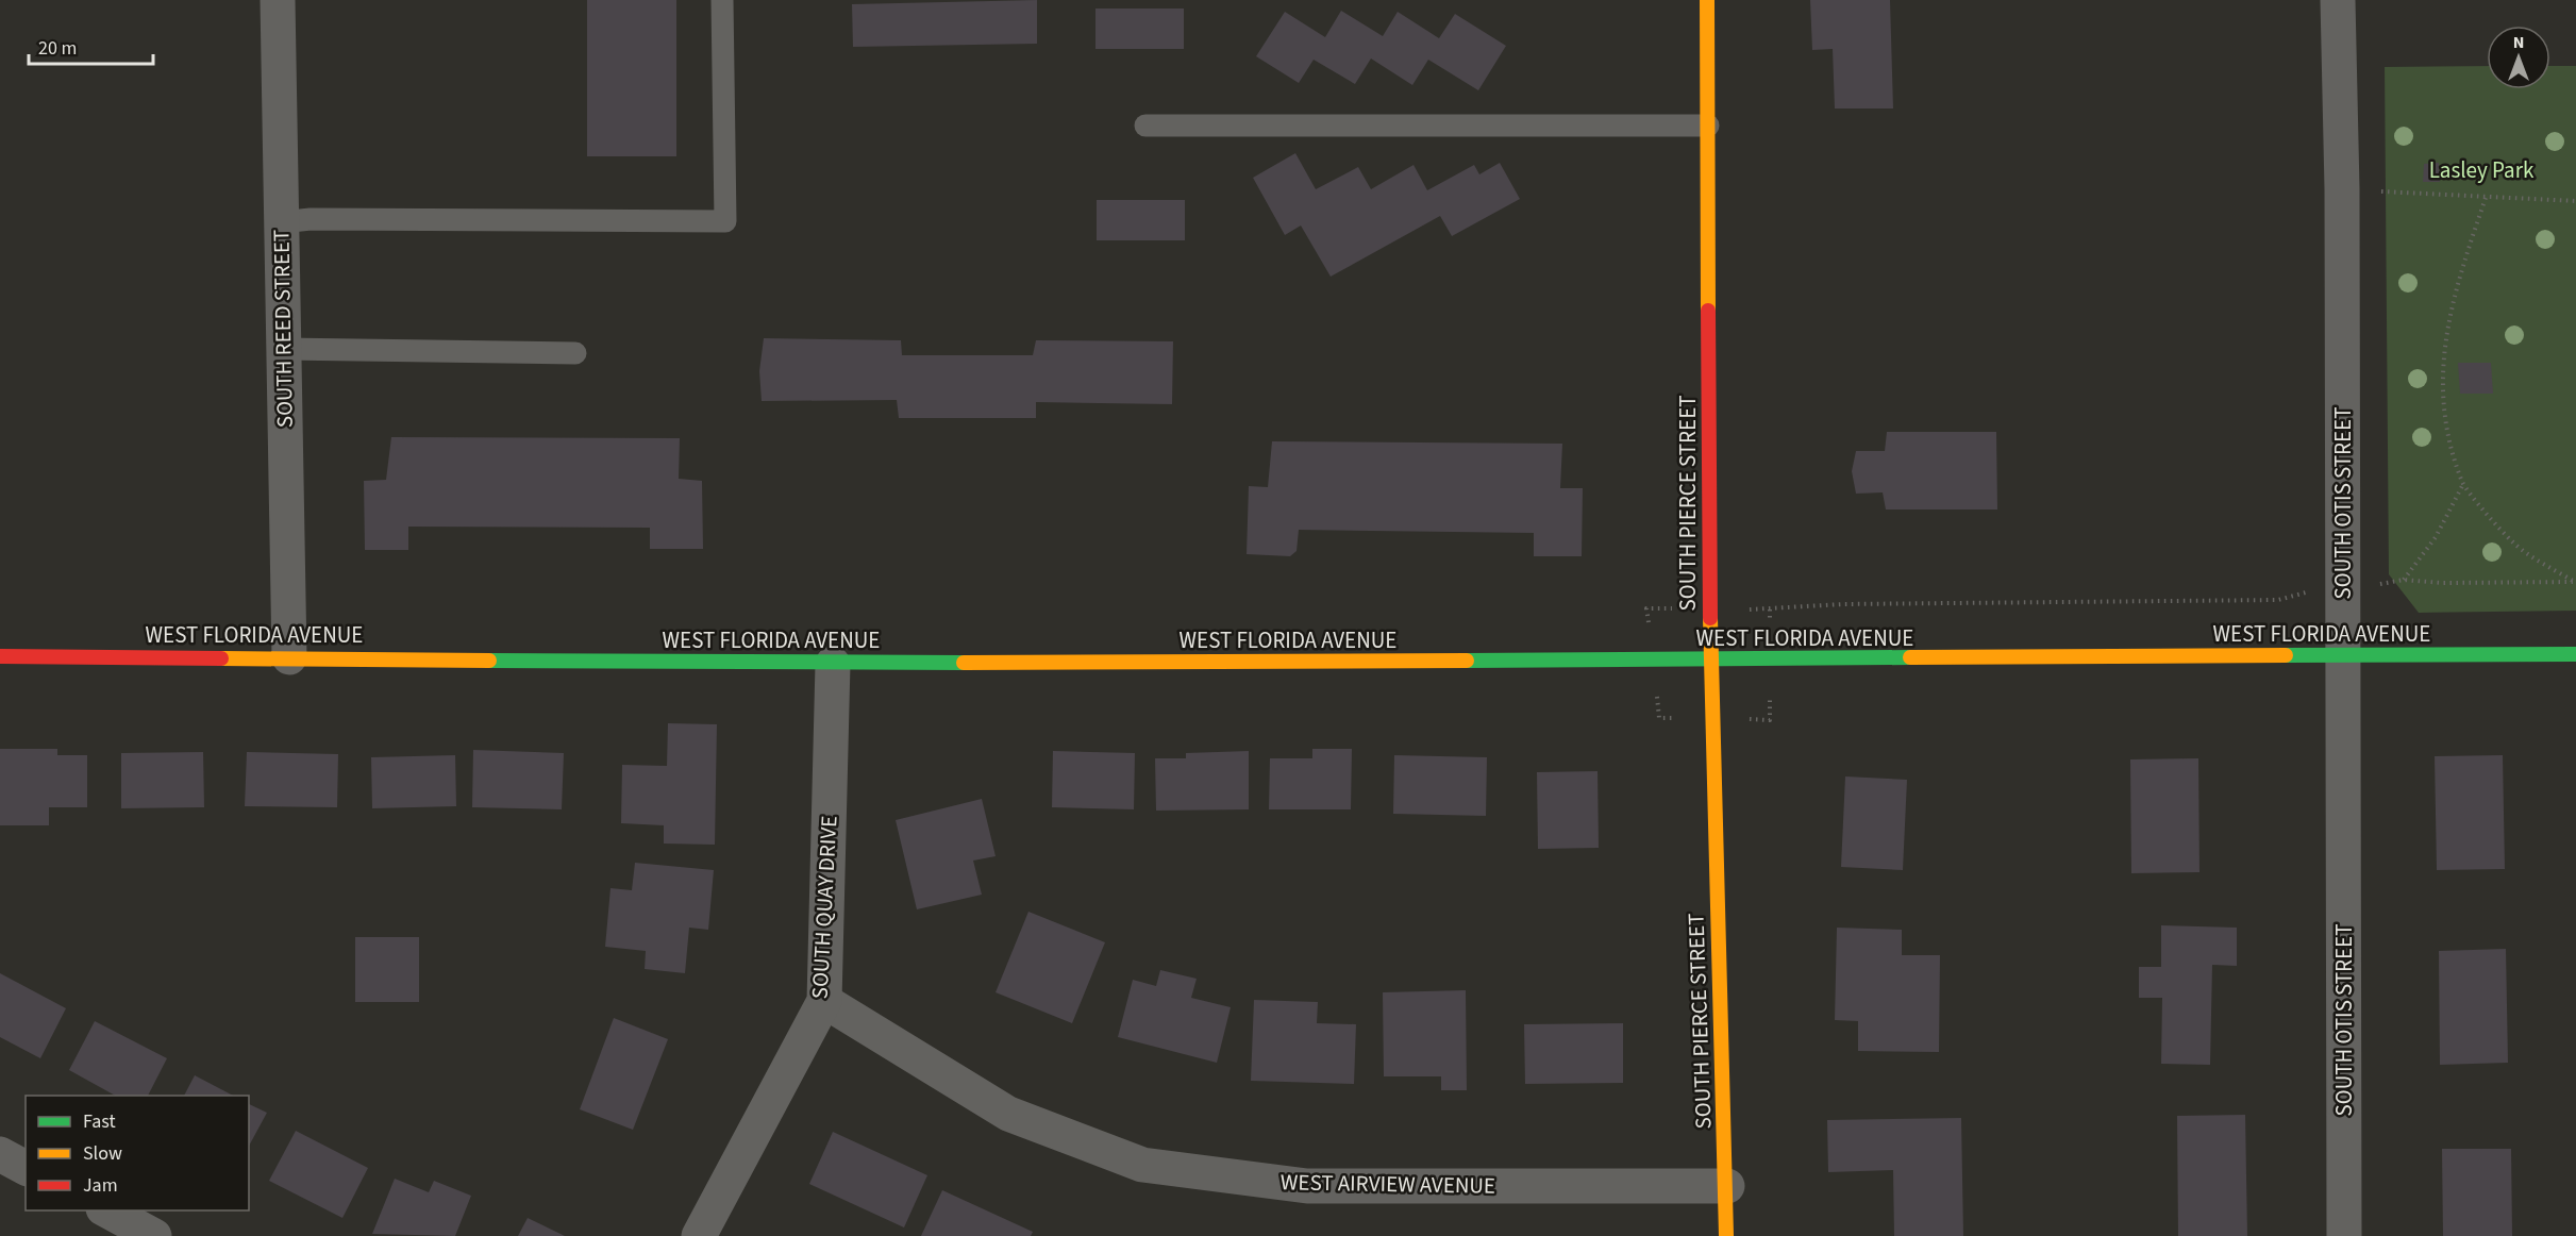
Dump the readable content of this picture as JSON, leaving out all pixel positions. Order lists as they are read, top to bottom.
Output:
{
  "streets": {
    "street": [
      "SOUTH REED STREET",
      "SOUTH PIERCE STREET",
      "SOUTH OTIS STREET",
      "WEST FLORIDA AVENUE",
      "SOUTH QUAY DRIVE",
      "WEST AIRVIEW AVENUE"
    ]
  },
  "crossings": [
    ["SOUTH REED STREET", "WEST FLORIDA AVENUE"],
    ["SOUTH PIERCE STREET", "WEST FLORIDA AVENUE"],
    ["SOUTH PIERCE STREET", "WEST AIRVIEW AVENUE"],
    ["SOUTH OTIS STREET", "WEST FLORIDA AVENUE"],
    ["WEST FLORIDA AVENUE", "SOUTH QUAY DRIVE"],
    ["SOUTH QUAY DRIVE", "WEST AIRVIEW AVENUE"]
  ],
  "parks": ["Lasley Park"],
  "legend": ["Fast", "Slow", "Jam"],
  "scale_bar": "20 m",
  "north": "top"
}
